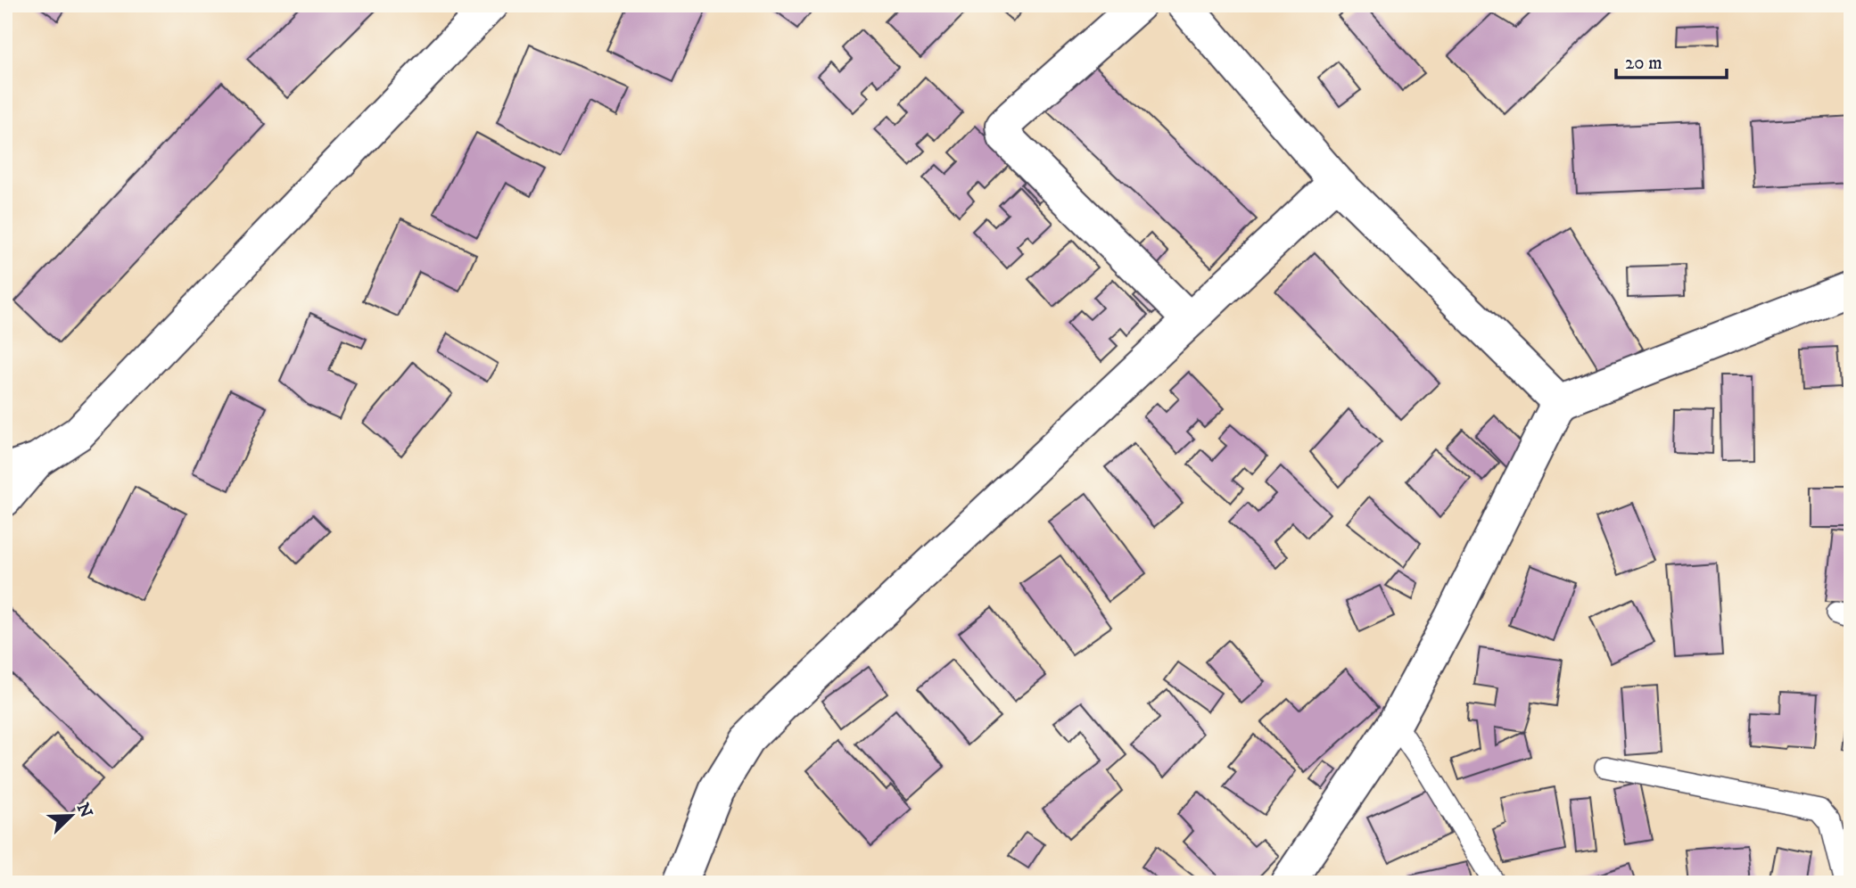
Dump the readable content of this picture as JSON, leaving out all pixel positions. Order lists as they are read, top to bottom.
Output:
{
  "scale_bar": "20 m",
  "north": "top right"
}
